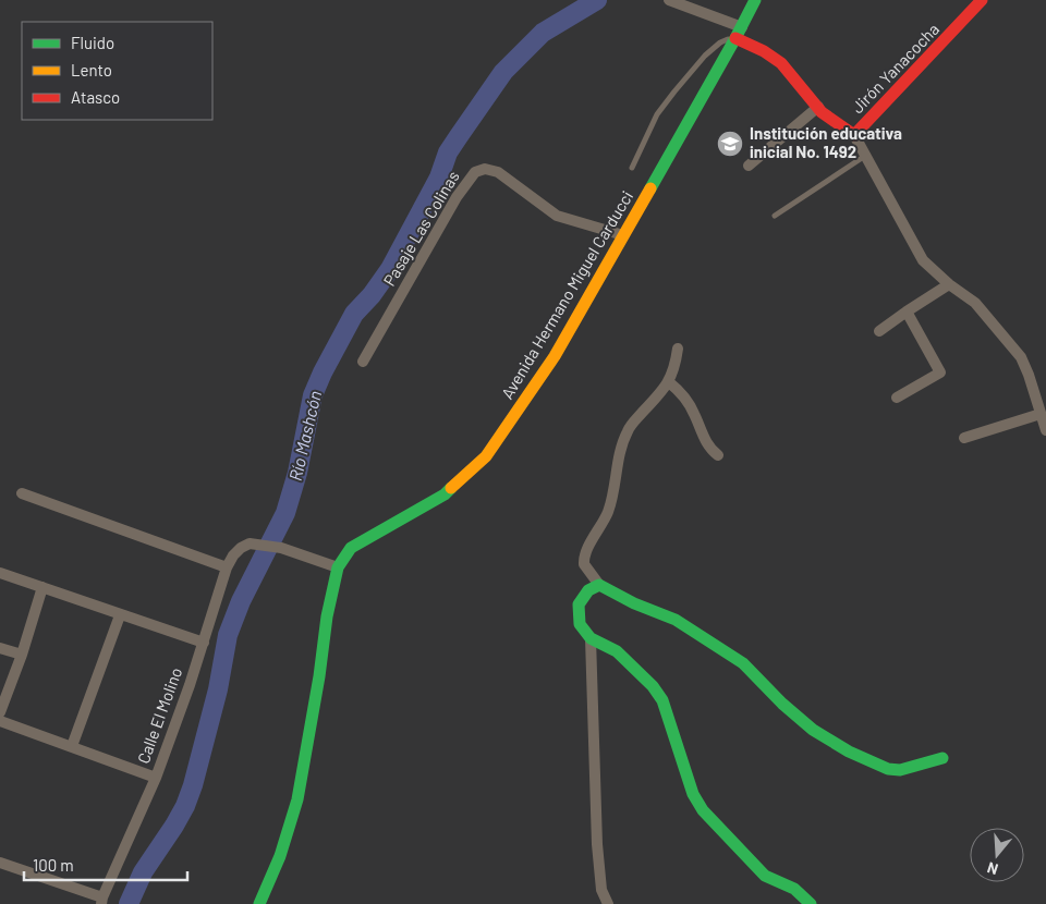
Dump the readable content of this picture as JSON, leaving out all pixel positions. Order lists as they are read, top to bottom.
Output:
{
  "streets": {
    "main road": ["Jirón Yanacocha", "Avenida Hermano Miguel Carducci"],
    "street": ["Pasaje Las Colinas", "Calle El Molino"]
  },
  "crossings": [
    ["Pasaje Las Colinas", "Avenida Hermano Miguel Carducci"],
    ["Avenida Hermano Miguel Carducci", "Calle El Molino"]
  ],
  "water": ["Río Mashcón"],
  "places": {
    "school or university": ["Institución educativa inicial No. 1492"]
  },
  "legend": ["Fluido", "Lento", "Atasco"],
  "scale_bar": "100 m",
  "north": "bottom"
}
